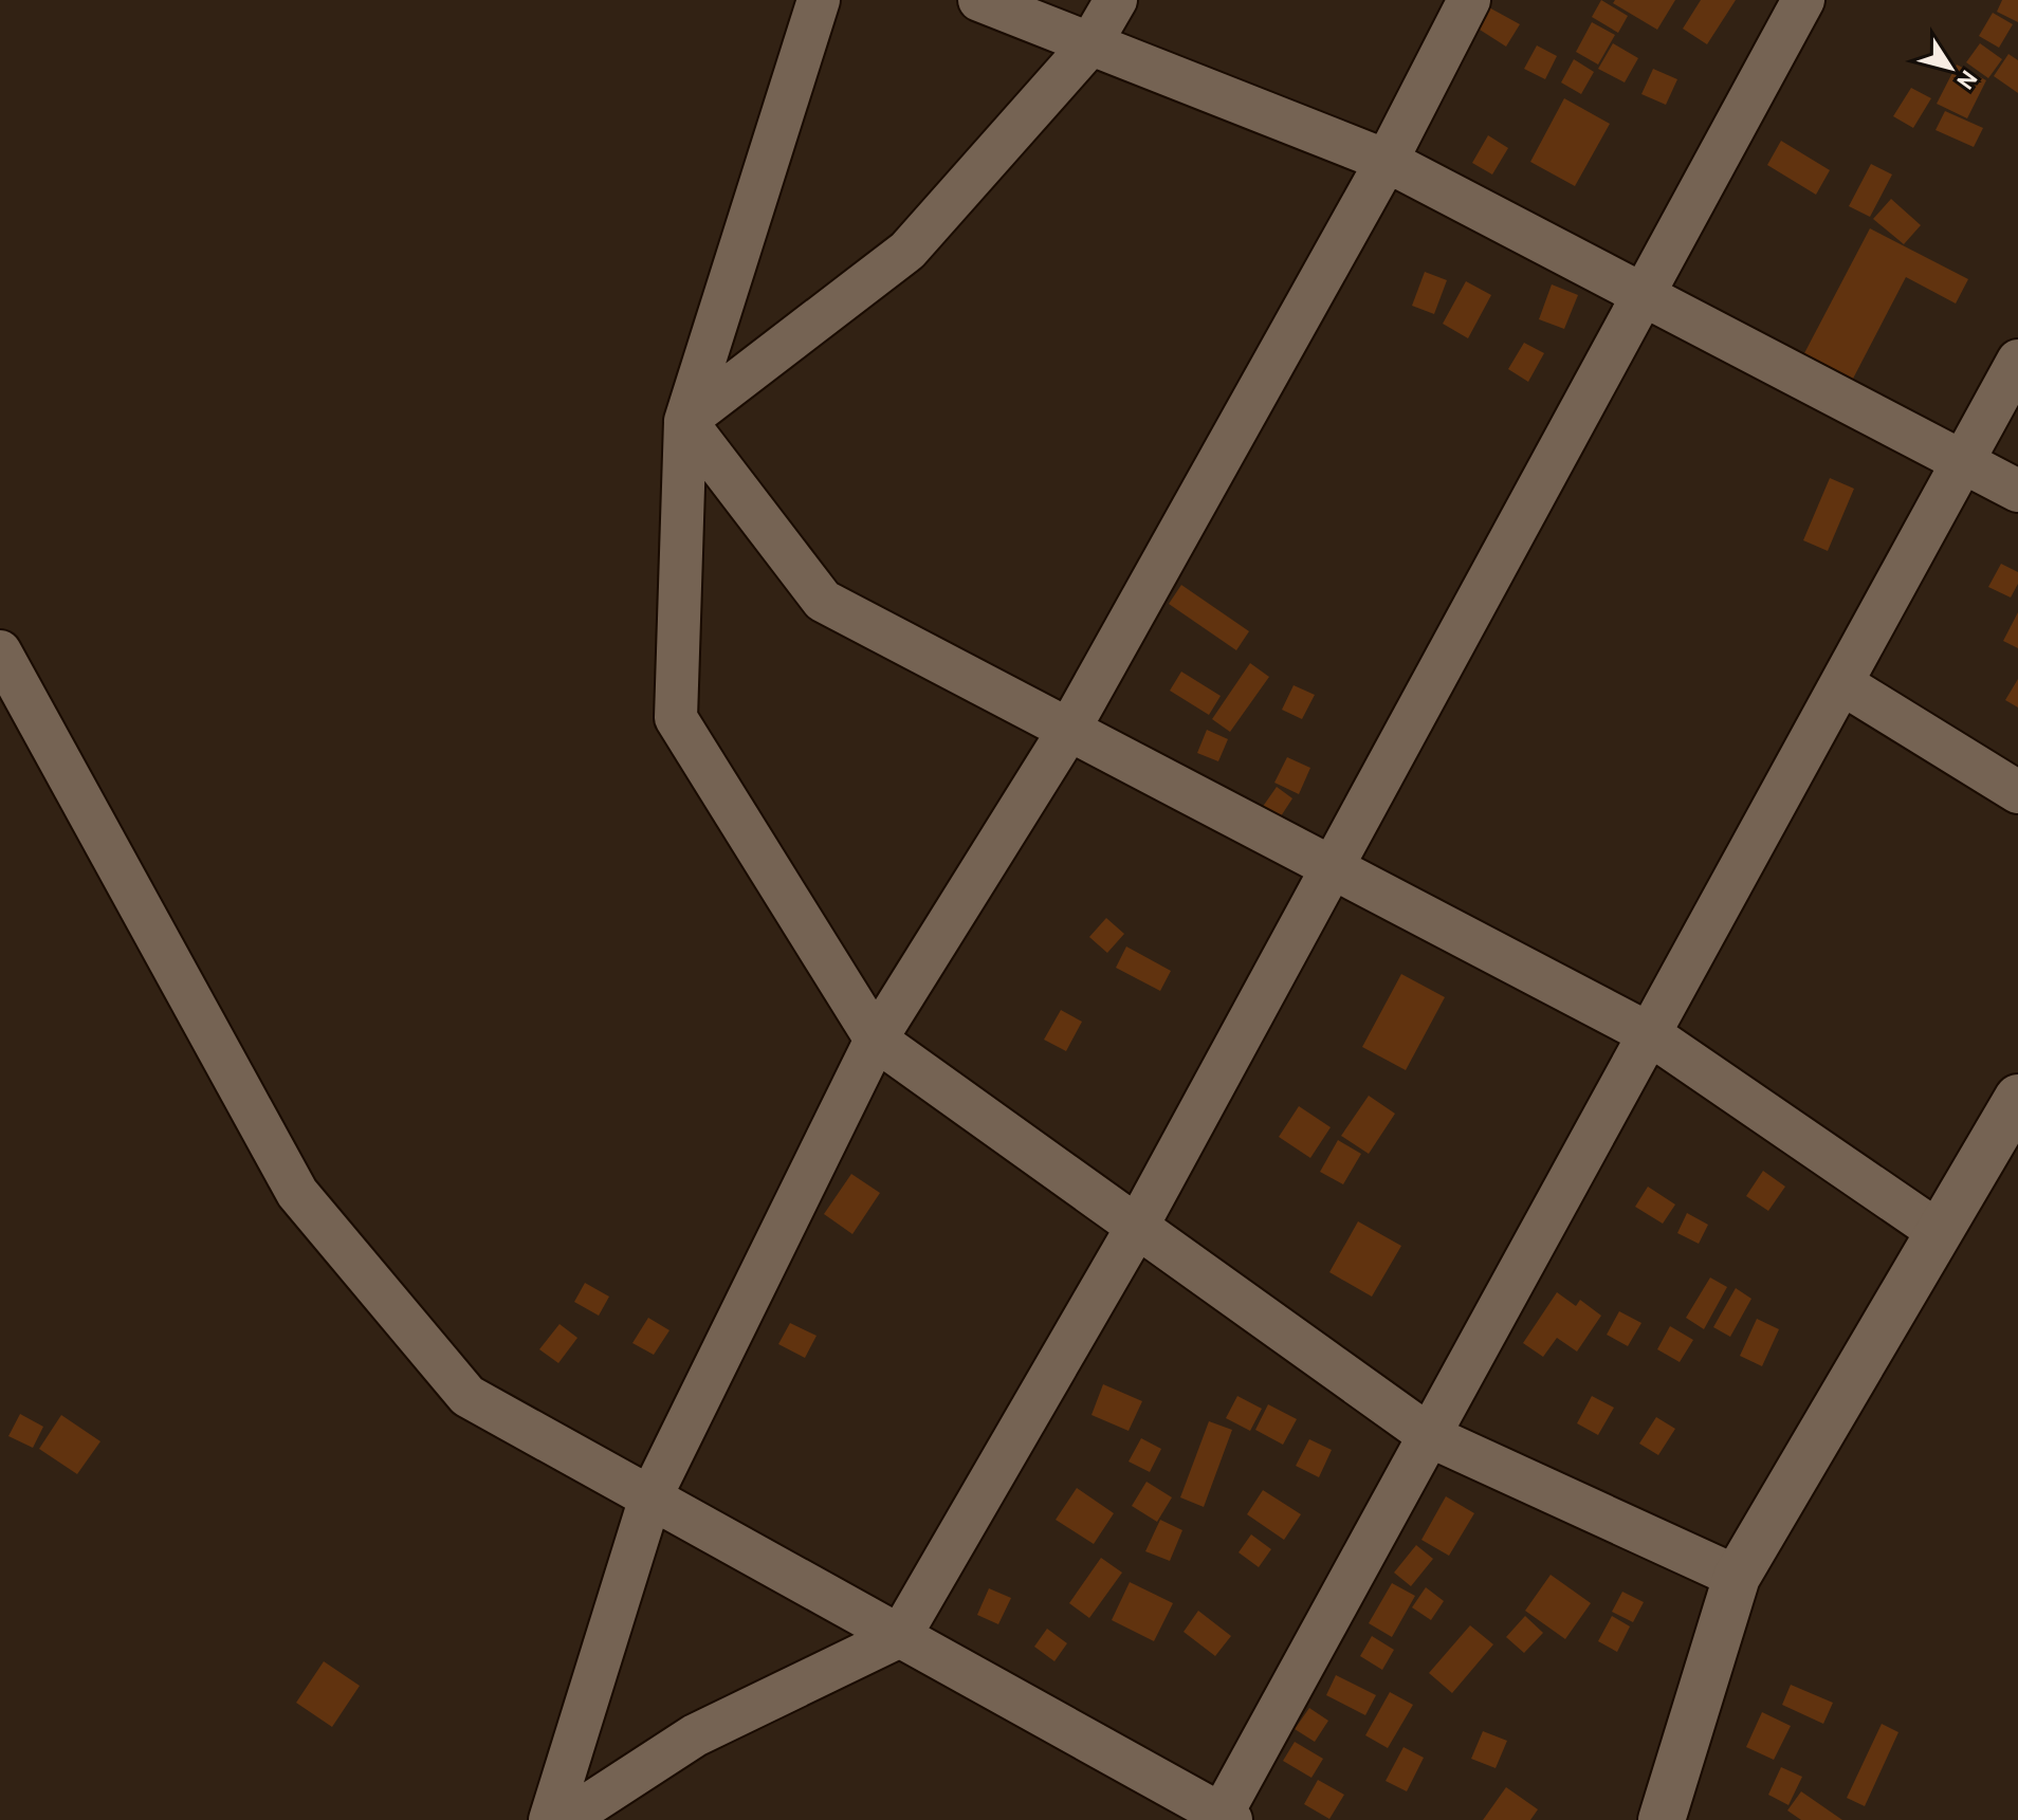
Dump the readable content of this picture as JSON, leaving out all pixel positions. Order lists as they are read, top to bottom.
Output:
{
  "north": "bottom right"
}
